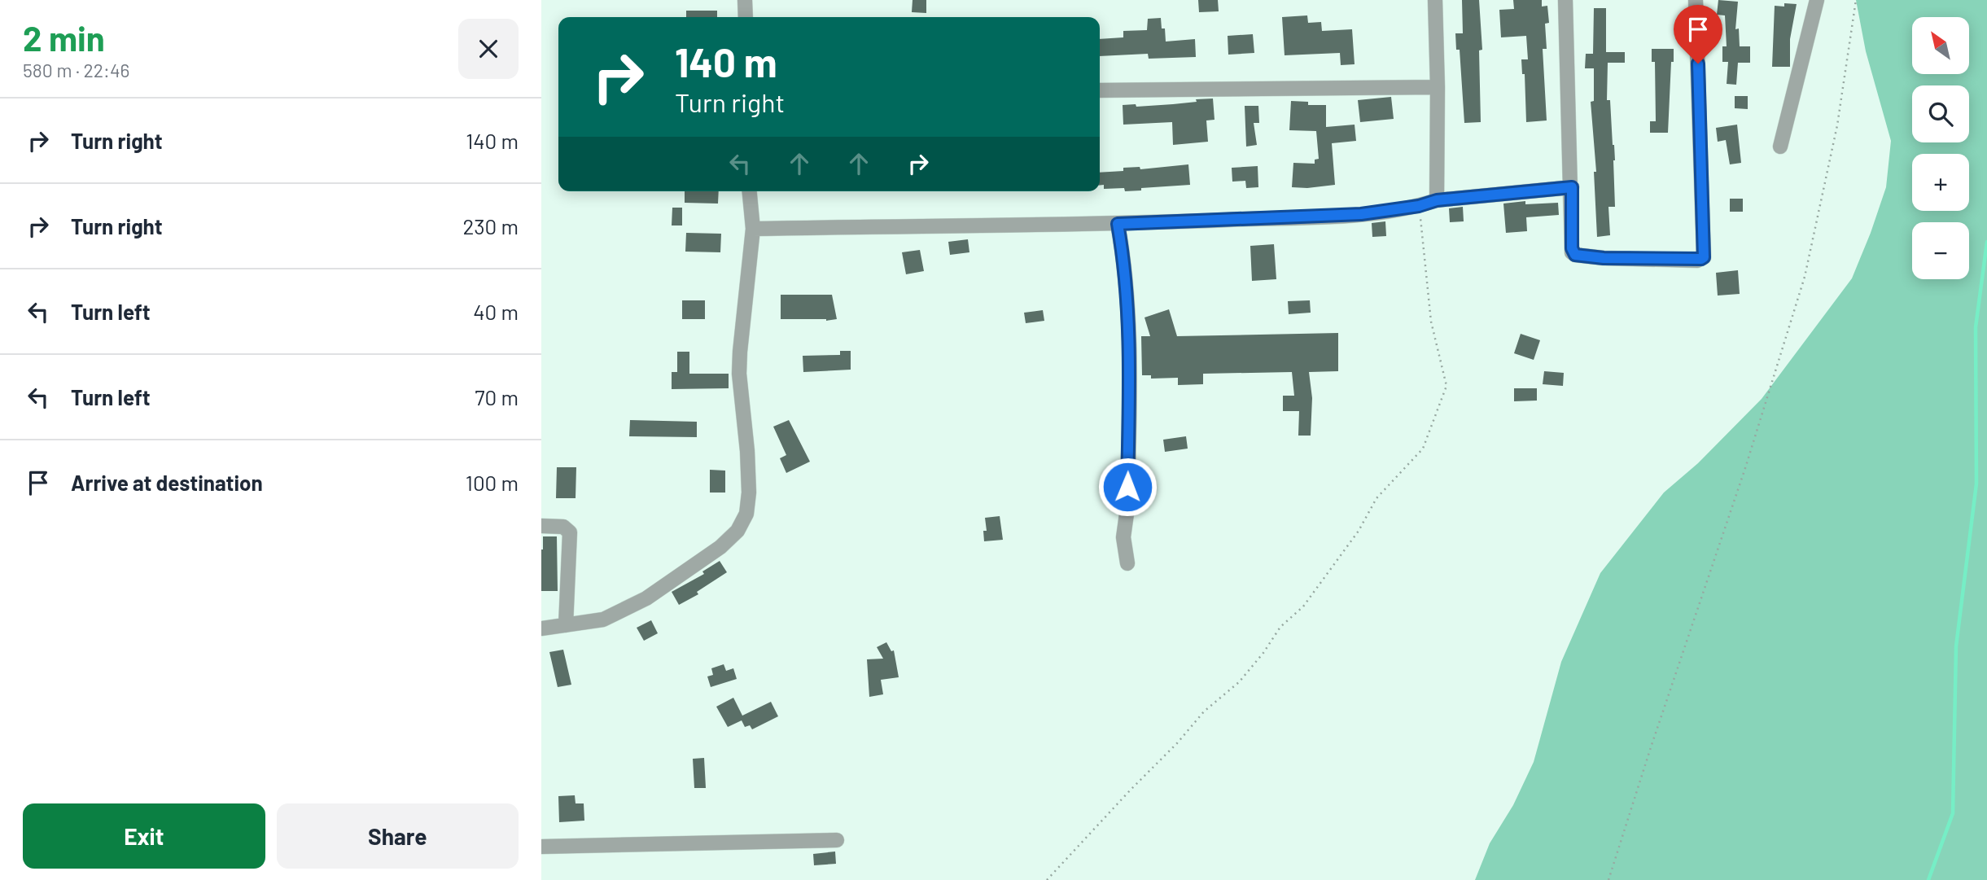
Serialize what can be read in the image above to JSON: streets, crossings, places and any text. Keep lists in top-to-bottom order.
{
  "north": "top left",
  "page": {
    "heading": ["2 min", "580 m · 22:46"],
    "map_buttons": ["+", "−"],
    "turn": ["140 m", "Turn right"],
    "list": [
      {
        "name": "Turn right",
        "value": "140 m"
      },
      {
        "name": "Turn right",
        "value": "230 m"
      },
      {
        "name": "Turn left",
        "value": "40 m"
      },
      {
        "name": "Turn left",
        "value": "70 m"
      },
      {
        "name": "Arrive at destination",
        "value": "100 m"
      }
    ],
    "buttons": ["Exit", "Share"]
  }
}
